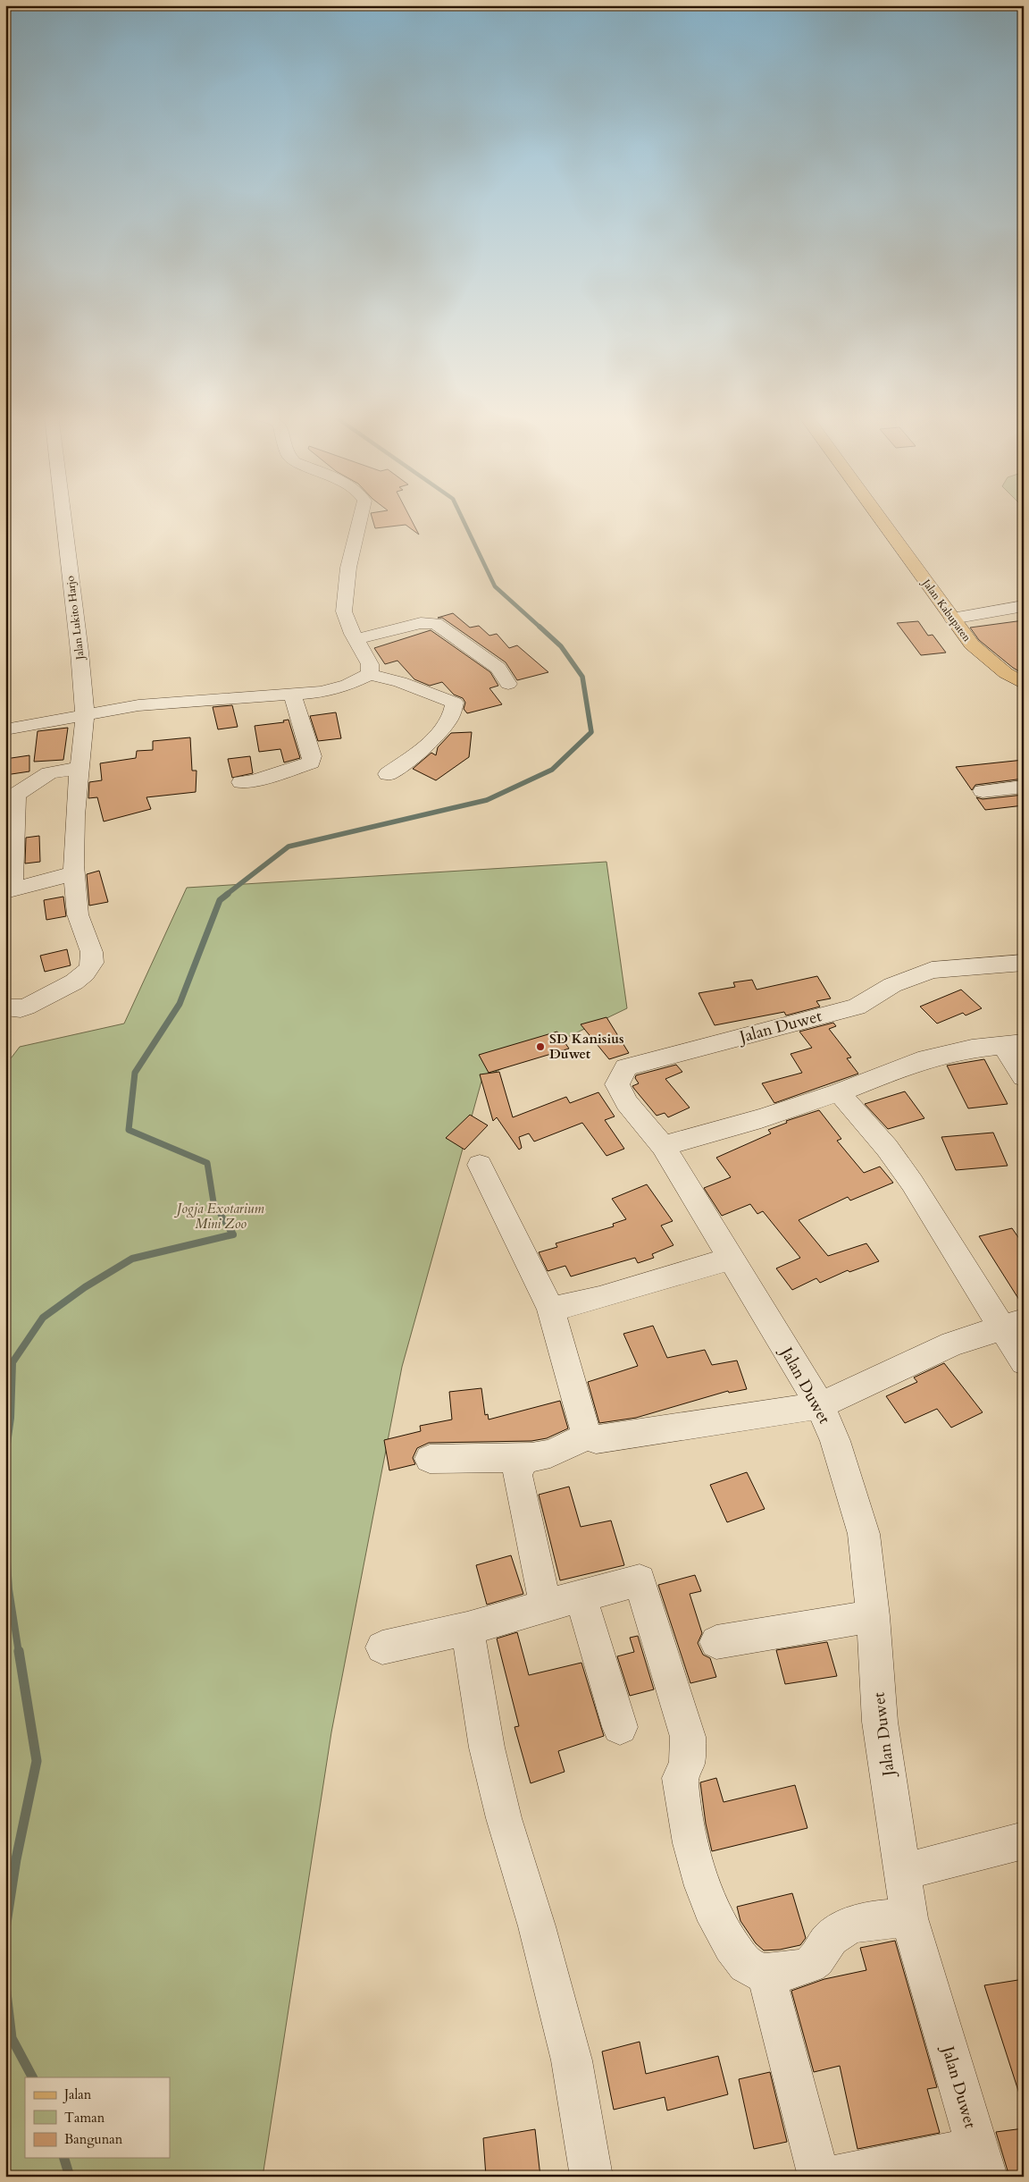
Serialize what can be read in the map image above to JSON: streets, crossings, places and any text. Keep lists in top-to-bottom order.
{
  "streets": {
    "main road": ["Jalan Kabupaten"],
    "street": ["Jalan Lukito Harjo", "Jalan Duwet"]
  },
  "parks": ["Jogja Exotarium Mini Zoo"],
  "places": ["SD Kanisius Duwet"],
  "legend": ["Jalan", "Taman", "Bangunan"]
}
